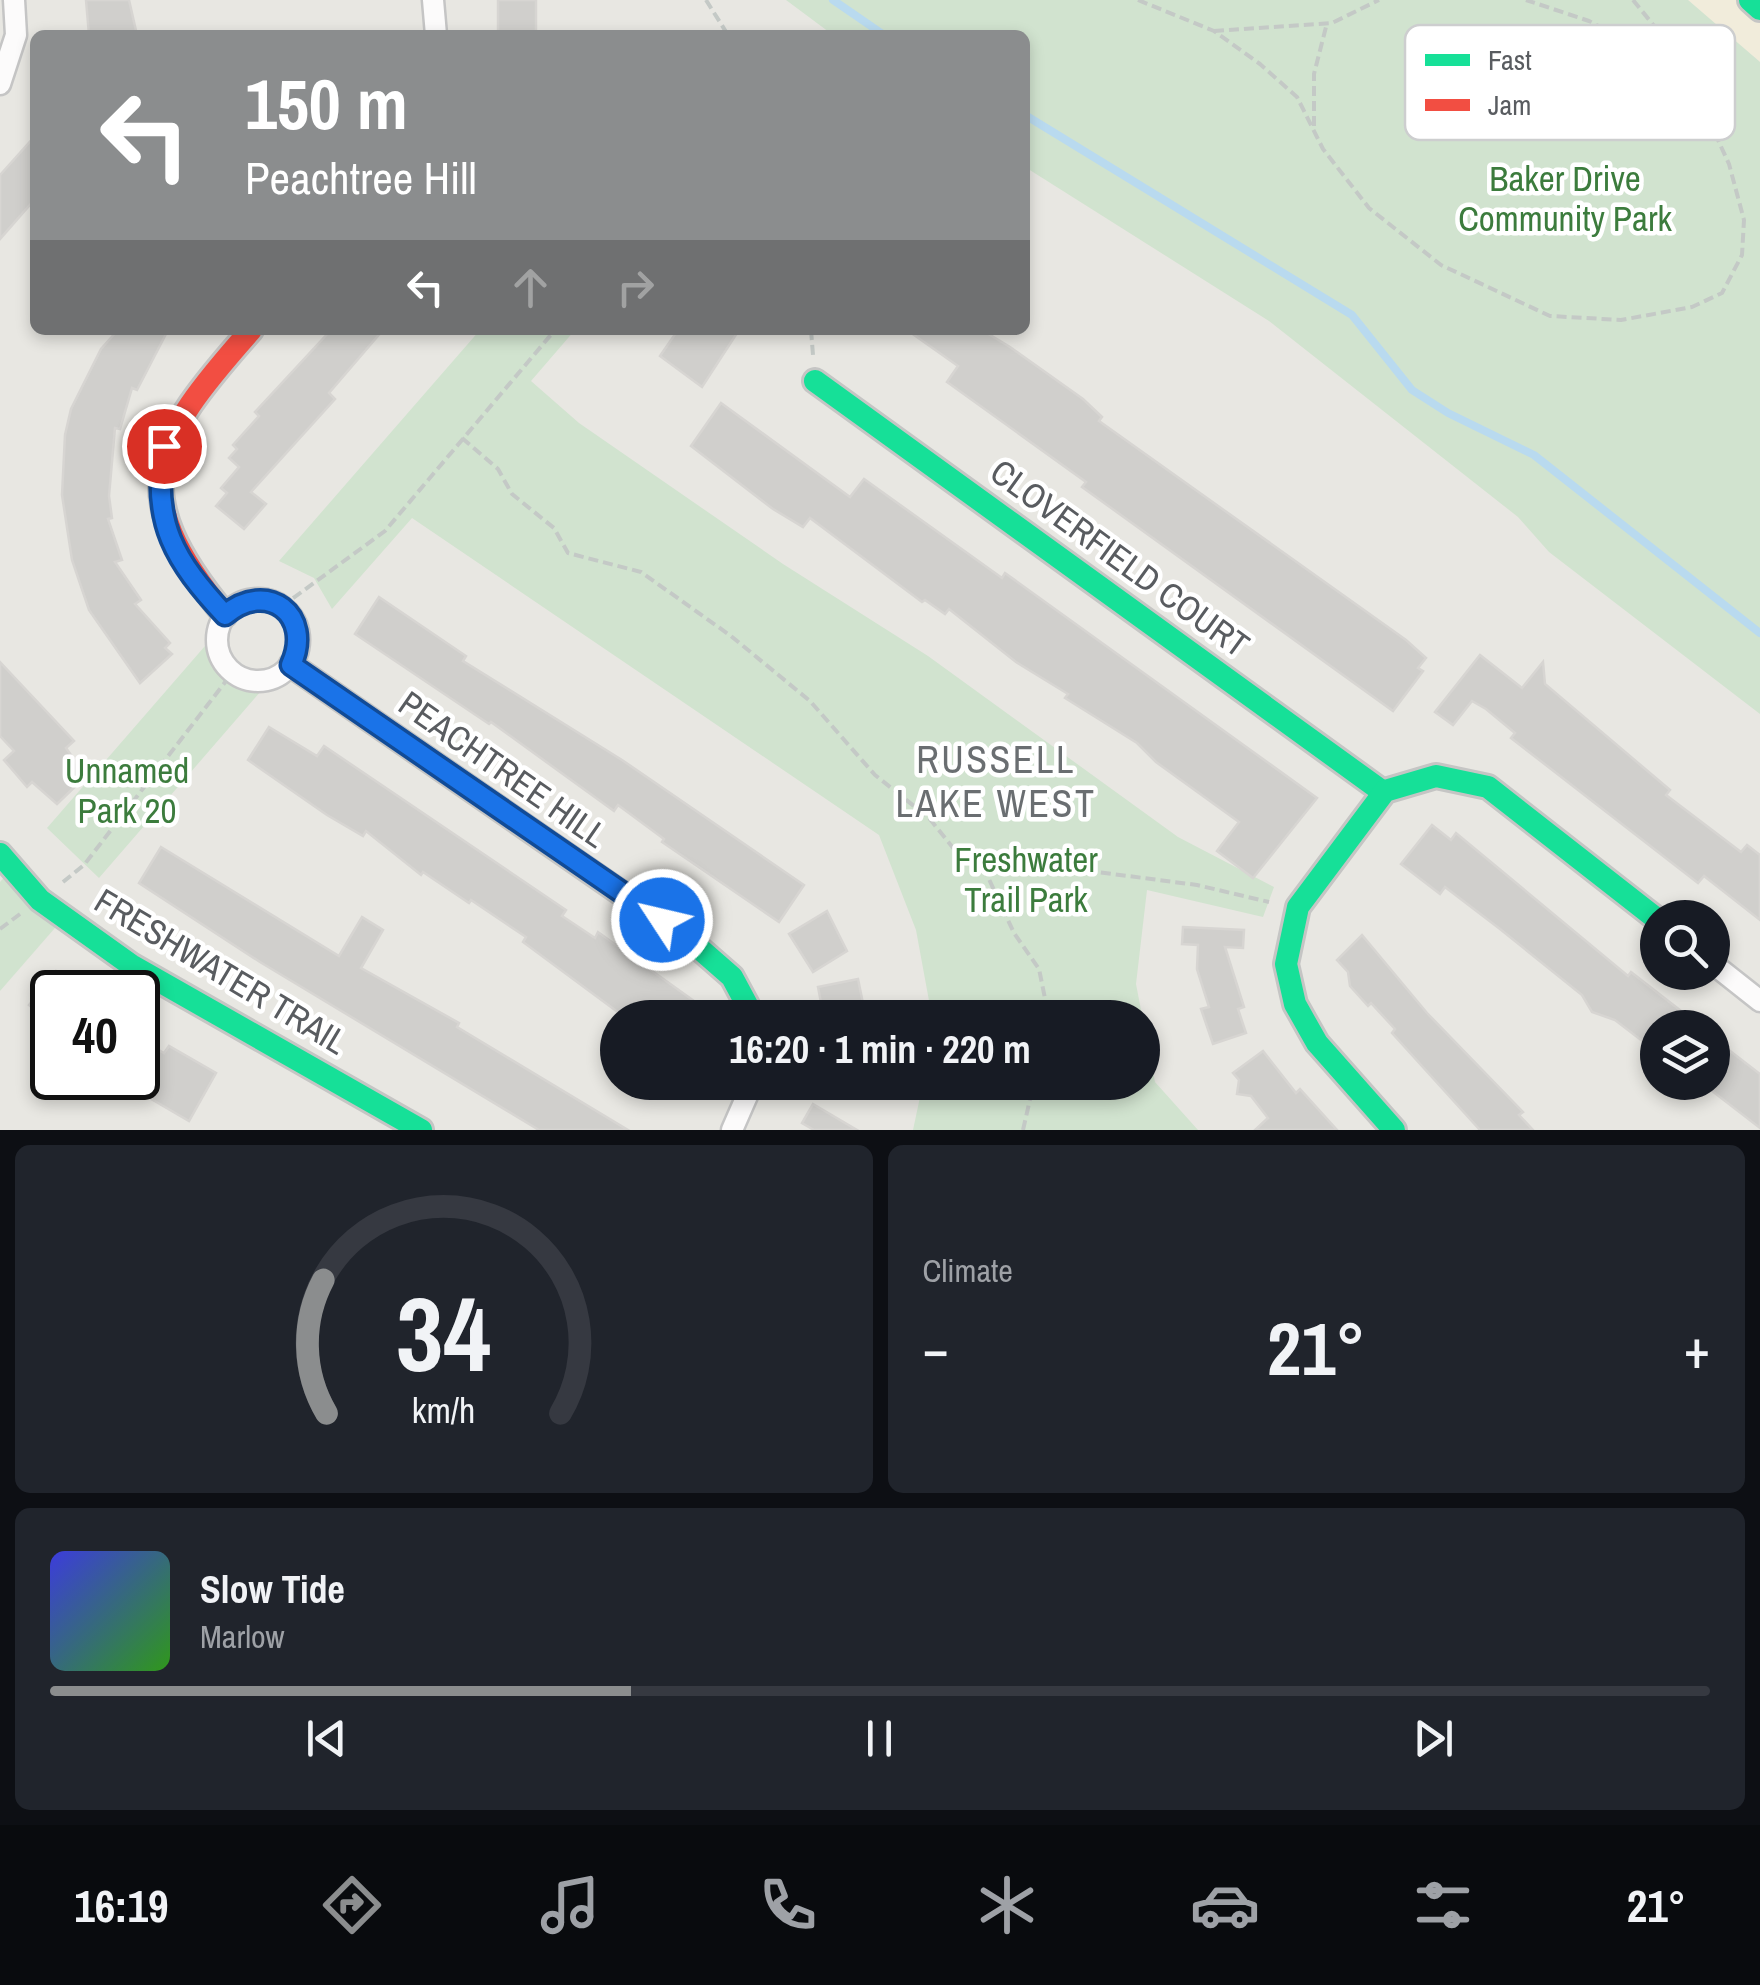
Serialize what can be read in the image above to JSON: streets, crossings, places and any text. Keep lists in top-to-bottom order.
{
  "streets": {
    "street": ["CLOVERFIELD COURT", "PEACHTREE HILL", "FRESHWATER TRAIL"]
  },
  "districts": ["RUSSELL LAKE WEST"],
  "parks": ["Baker Drive Community Park", "Unnamed Park 20", "Freshwater Trail Park"],
  "legend": ["Fast", "Jam"],
  "page": {
    "turn": ["150 m", "Peachtree Hill"],
    "limit": "40",
    "trip": "16:20 · 1 min · 220 m",
    "tile": "Climate",
    "heat": ["−", "21°", "+"],
    "song": ["Slow Tide", "Marlow"],
    "tabs": ["16:19", "21°"],
    "gauge": ["34", "km/h"]
  }
}
